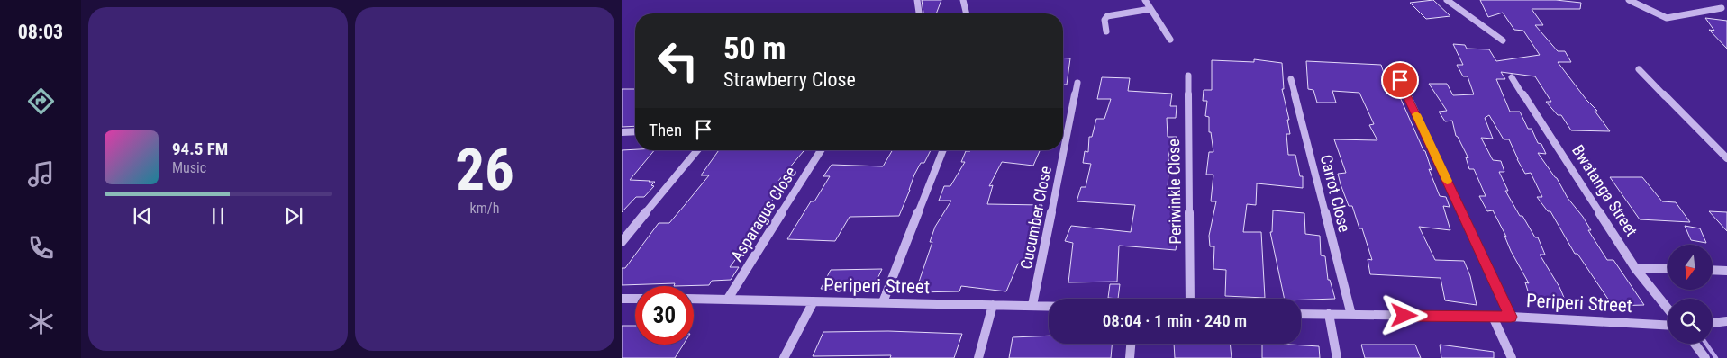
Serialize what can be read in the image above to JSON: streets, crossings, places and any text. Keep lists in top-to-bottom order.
{
  "streets": {
    "street": [
      "Bwatanga Street",
      "Periwinkle Close",
      "Carrot Close",
      "Asparagus Close",
      "Cucumber Close",
      "Periperi Street"
    ]
  },
  "crossings": [
    ["Carrot Close", "Periperi Street"],
    ["Asparagus Close", "Periperi Street"],
    ["Cucumber Close", "Periperi Street"]
  ],
  "north": "bottom",
  "page": {
    "tabs": "08:03",
    "tile": ["26", "km/h"],
    "turn": ["50 m", "Strawberry Close"],
    "then": "Then",
    "song": ["94.5 FM", "Music"],
    "limit": "30",
    "trip": "08:04 · 1 min · 240 m"
  }
}
